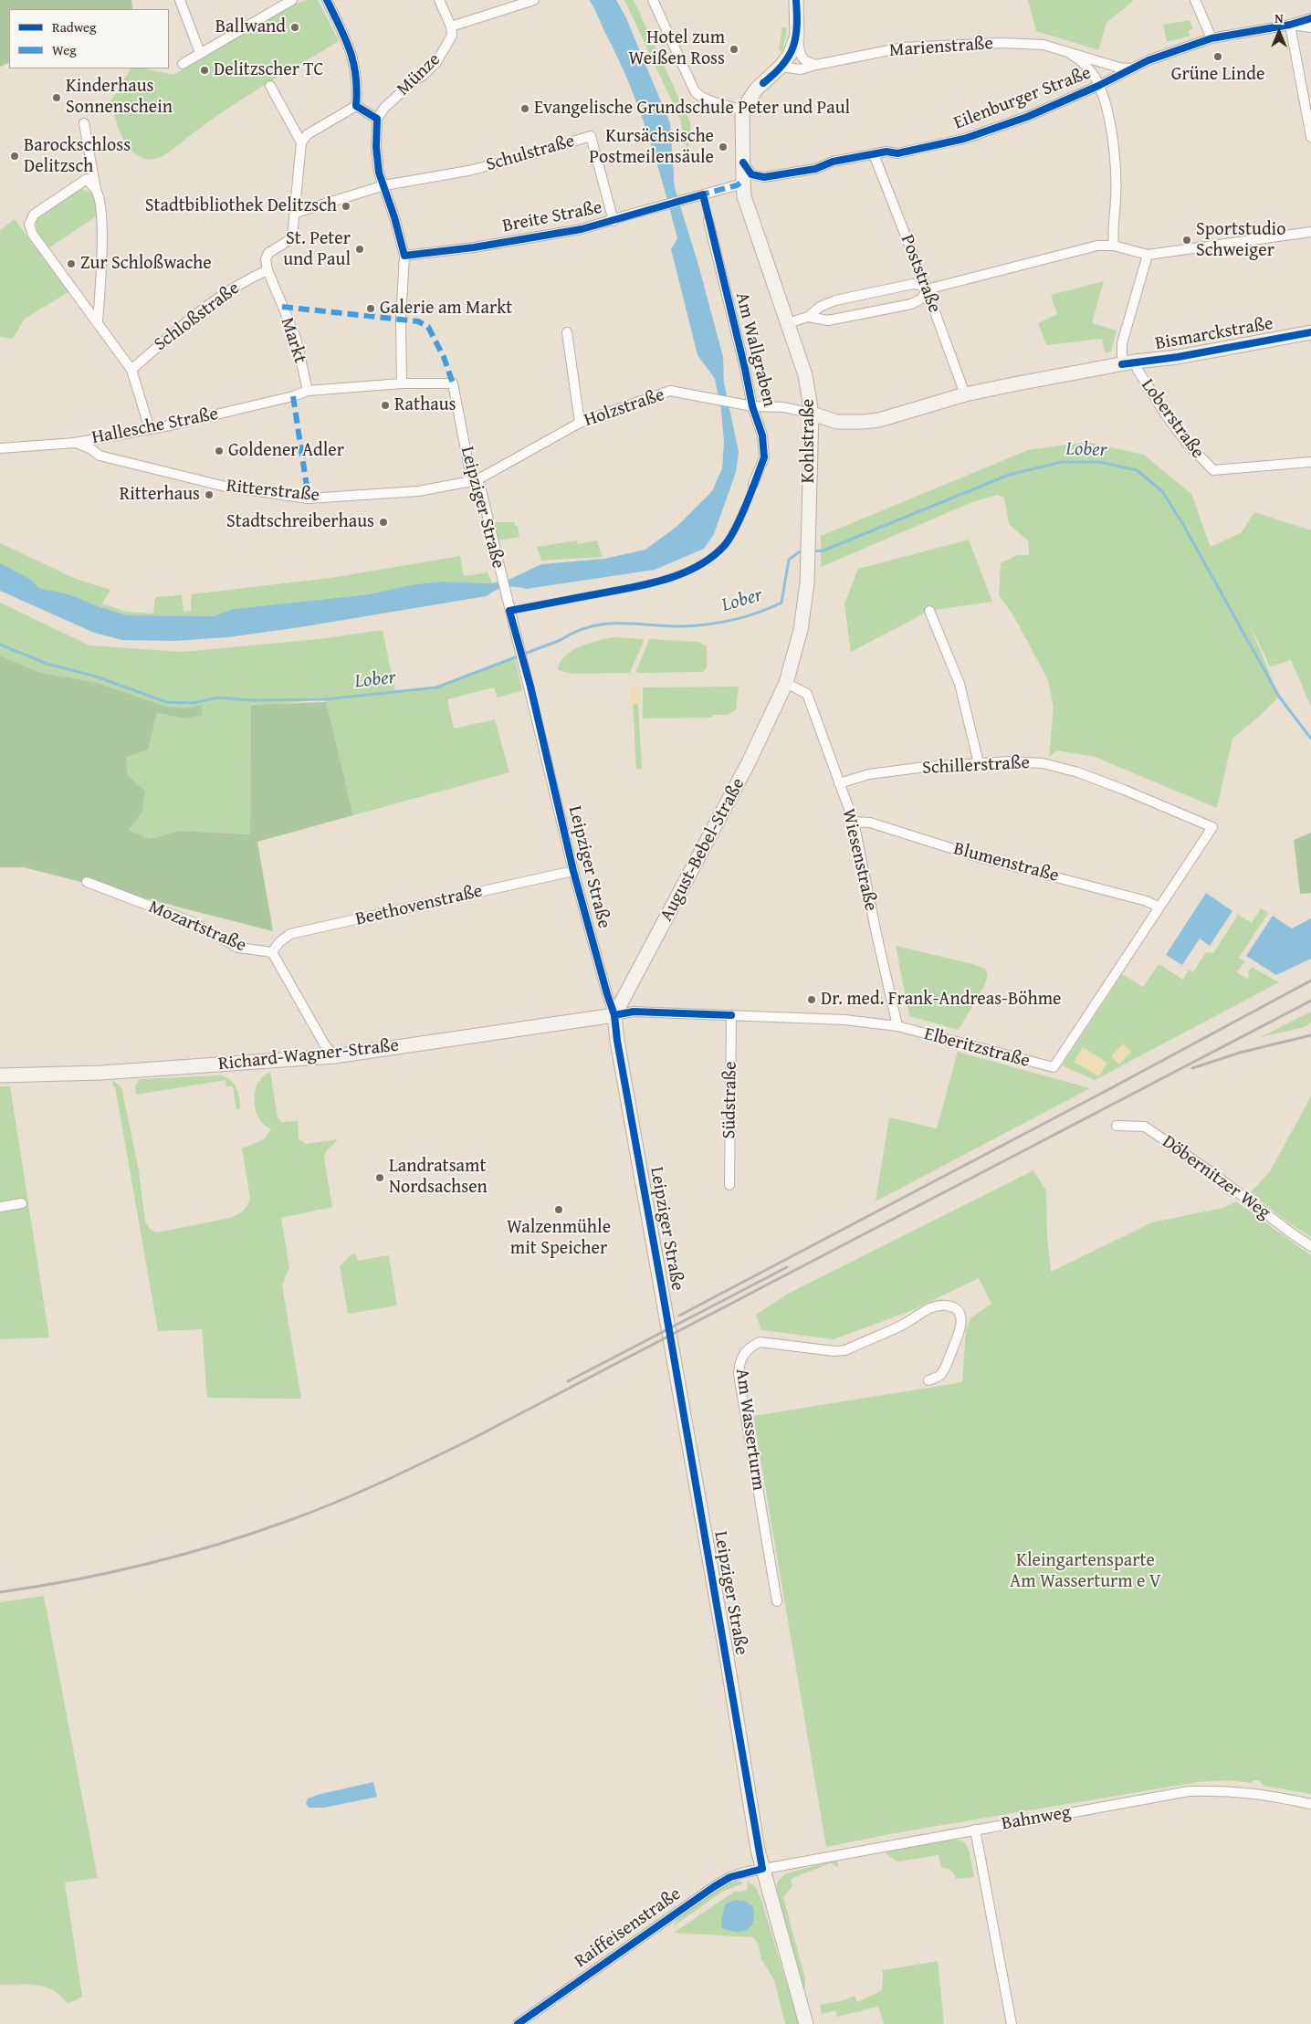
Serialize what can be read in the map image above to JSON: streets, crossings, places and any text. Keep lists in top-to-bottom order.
{
  "streets": {
    "street": [
      "Marienstraße",
      "Münze",
      "Eilenburger Straße",
      "Schulstraße",
      "Breite Straße",
      "Poststraße",
      "Schloßstraße",
      "Bismarckstraße",
      "Markt",
      "Am Wallgraben",
      "Holzstraße",
      "Loberstraße",
      "Hallesche Straße",
      "Kohlstraße",
      "Ritterstraße",
      "Leipziger Straße",
      "Schillerstraße",
      "August-Bebel-Straße",
      "Wiesenstraße",
      "Blumenstraße",
      "Beethovenstraße",
      "Mozartstraße",
      "Elberitzstraße",
      "Richard-Wagner-Straße",
      "Südstraße",
      "Döbernitzer Weg",
      "Am Wasserturm",
      "Bahnweg",
      "Raiffeisenstraße"
    ]
  },
  "crossings": [
    ["Marienstraße", "Eilenburger Straße"],
    ["Eilenburger Straße", "Poststraße"],
    ["Eilenburger Straße", "Kohlstraße"],
    ["Schulstraße", "Breite Straße"],
    ["Breite Straße", "Kohlstraße"],
    ["Poststraße", "Bismarckstraße"],
    ["Schloßstraße", "Markt"],
    ["Bismarckstraße", "Holzstraße"],
    ["Bismarckstraße", "Loberstraße"],
    ["Bismarckstraße", "Kohlstraße"],
    ["Markt", "Hallesche Straße"],
    ["Am Wallgraben", "Holzstraße"],
    ["Holzstraße", "Kohlstraße"],
    ["Holzstraße", "Ritterstraße"],
    ["Holzstraße", "Leipziger Straße"],
    ["Hallesche Straße", "Ritterstraße"],
    ["Kohlstraße", "August-Bebel-Straße"],
    ["Kohlstraße", "Wiesenstraße"],
    ["Ritterstraße", "Leipziger Straße"],
    ["Leipziger Straße", "August-Bebel-Straße"],
    ["Leipziger Straße", "Beethovenstraße"],
    ["Leipziger Straße", "Elberitzstraße"],
    ["Leipziger Straße", "Richard-Wagner-Straße"],
    ["Leipziger Straße", "Bahnweg"],
    ["Leipziger Straße", "Raiffeisenstraße"],
    ["Schillerstraße", "Wiesenstraße"],
    ["Schillerstraße", "Elberitzstraße"],
    ["August-Bebel-Straße", "Wiesenstraße"],
    ["August-Bebel-Straße", "Elberitzstraße"],
    ["August-Bebel-Straße", "Richard-Wagner-Straße"],
    ["Wiesenstraße", "Blumenstraße"],
    ["Wiesenstraße", "Elberitzstraße"],
    ["Blumenstraße", "Elberitzstraße"],
    ["Beethovenstraße", "Mozartstraße"],
    ["Mozartstraße", "Richard-Wagner-Straße"],
    ["Elberitzstraße", "Richard-Wagner-Straße"],
    ["Elberitzstraße", "Südstraße"],
    ["Bahnweg", "Raiffeisenstraße"]
  ],
  "water": ["Lober"],
  "parks": ["Kleingartensparte Am Wasserturm e V"],
  "places": [
    "Ballwand",
    "Hotel zum Weißen Ross",
    "Grüne Linde",
    "Delitzscher TC",
    "Kinderhaus Sonnenschein",
    "Evangelische Grundschule Peter und Paul",
    "Kursächsische Postmeilensäule",
    "Barockschloss Delitzsch",
    "Stadtbibliothek Delitzsch",
    "Sportstudio Schweiger",
    "St. Peter und Paul",
    "Zur Schloßwache",
    "Galerie am Markt",
    "Rathaus",
    "Goldener Adler",
    "Ritterhaus",
    "Stadtschreiberhaus",
    "Dr. med. Frank-Andreas-Böhme",
    "Landratsamt Nordsachsen",
    "Walzenmühle mit Speicher"
  ],
  "legend": ["Radweg", "Weg"],
  "north": "top"
}
